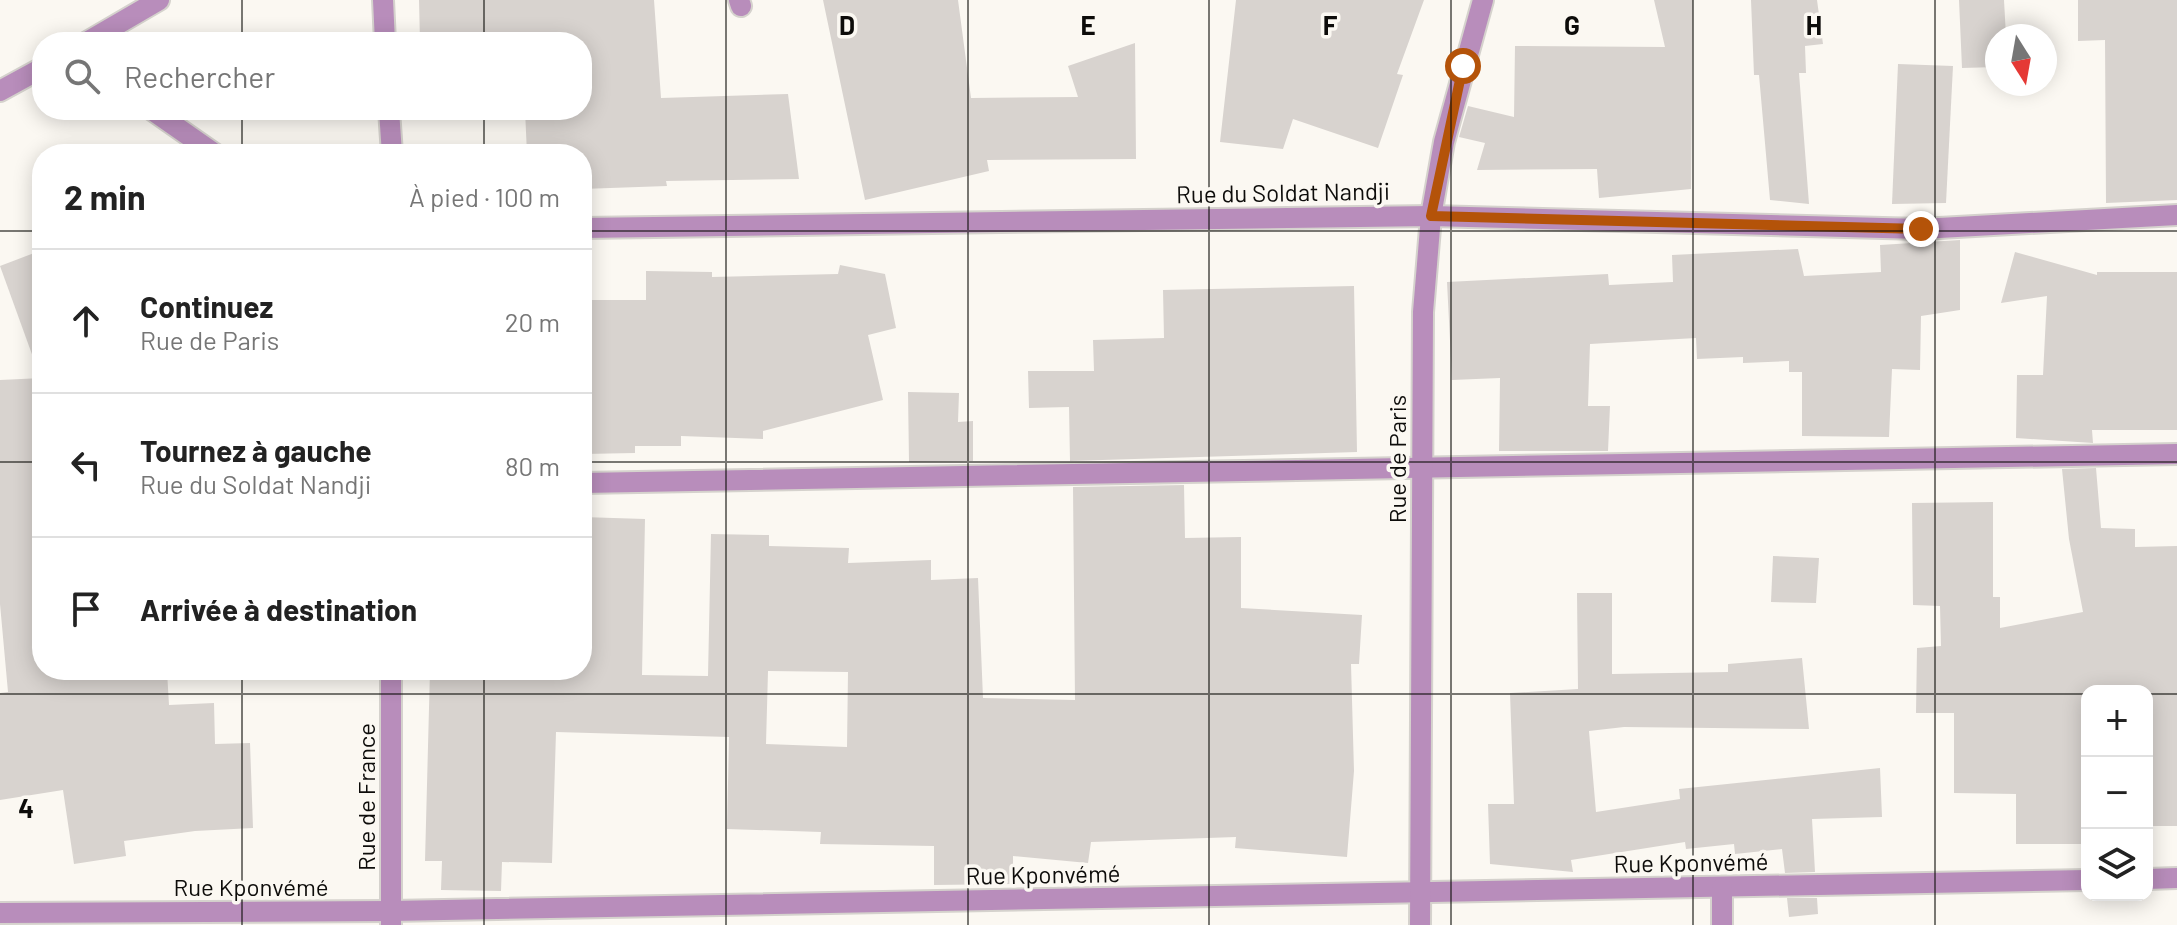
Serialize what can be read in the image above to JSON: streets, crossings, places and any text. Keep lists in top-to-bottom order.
{
  "streets": {
    "street": [
      "Rue du Soldat Nandji",
      "Rue de Paris",
      "Rue de France",
      "Rue Kponvémé"
    ]
  },
  "crossings": [
    ["Rue du Soldat Nandji", "Rue de Paris"],
    ["Rue de Paris", "Rue Kponvémé"],
    ["Rue de France", "Rue Kponvémé"]
  ],
  "north": "bottom",
  "page": {
    "search": "Rechercher",
    "heading": ["2 min", "À pied · 100 m"],
    "list": [
      ["Continuez", "Rue de Paris", "20 m"],
      ["Tournez à gauche", "Rue du Soldat Nandji", "80 m"],
      "Arrivée à destination"
    ],
    "map_buttons": ["+", "−"]
  },
  "grid": {
    "columns": [
      "D",
      "E",
      "F",
      "G",
      "H"
    ],
    "rows": ["4"]
  }
}
